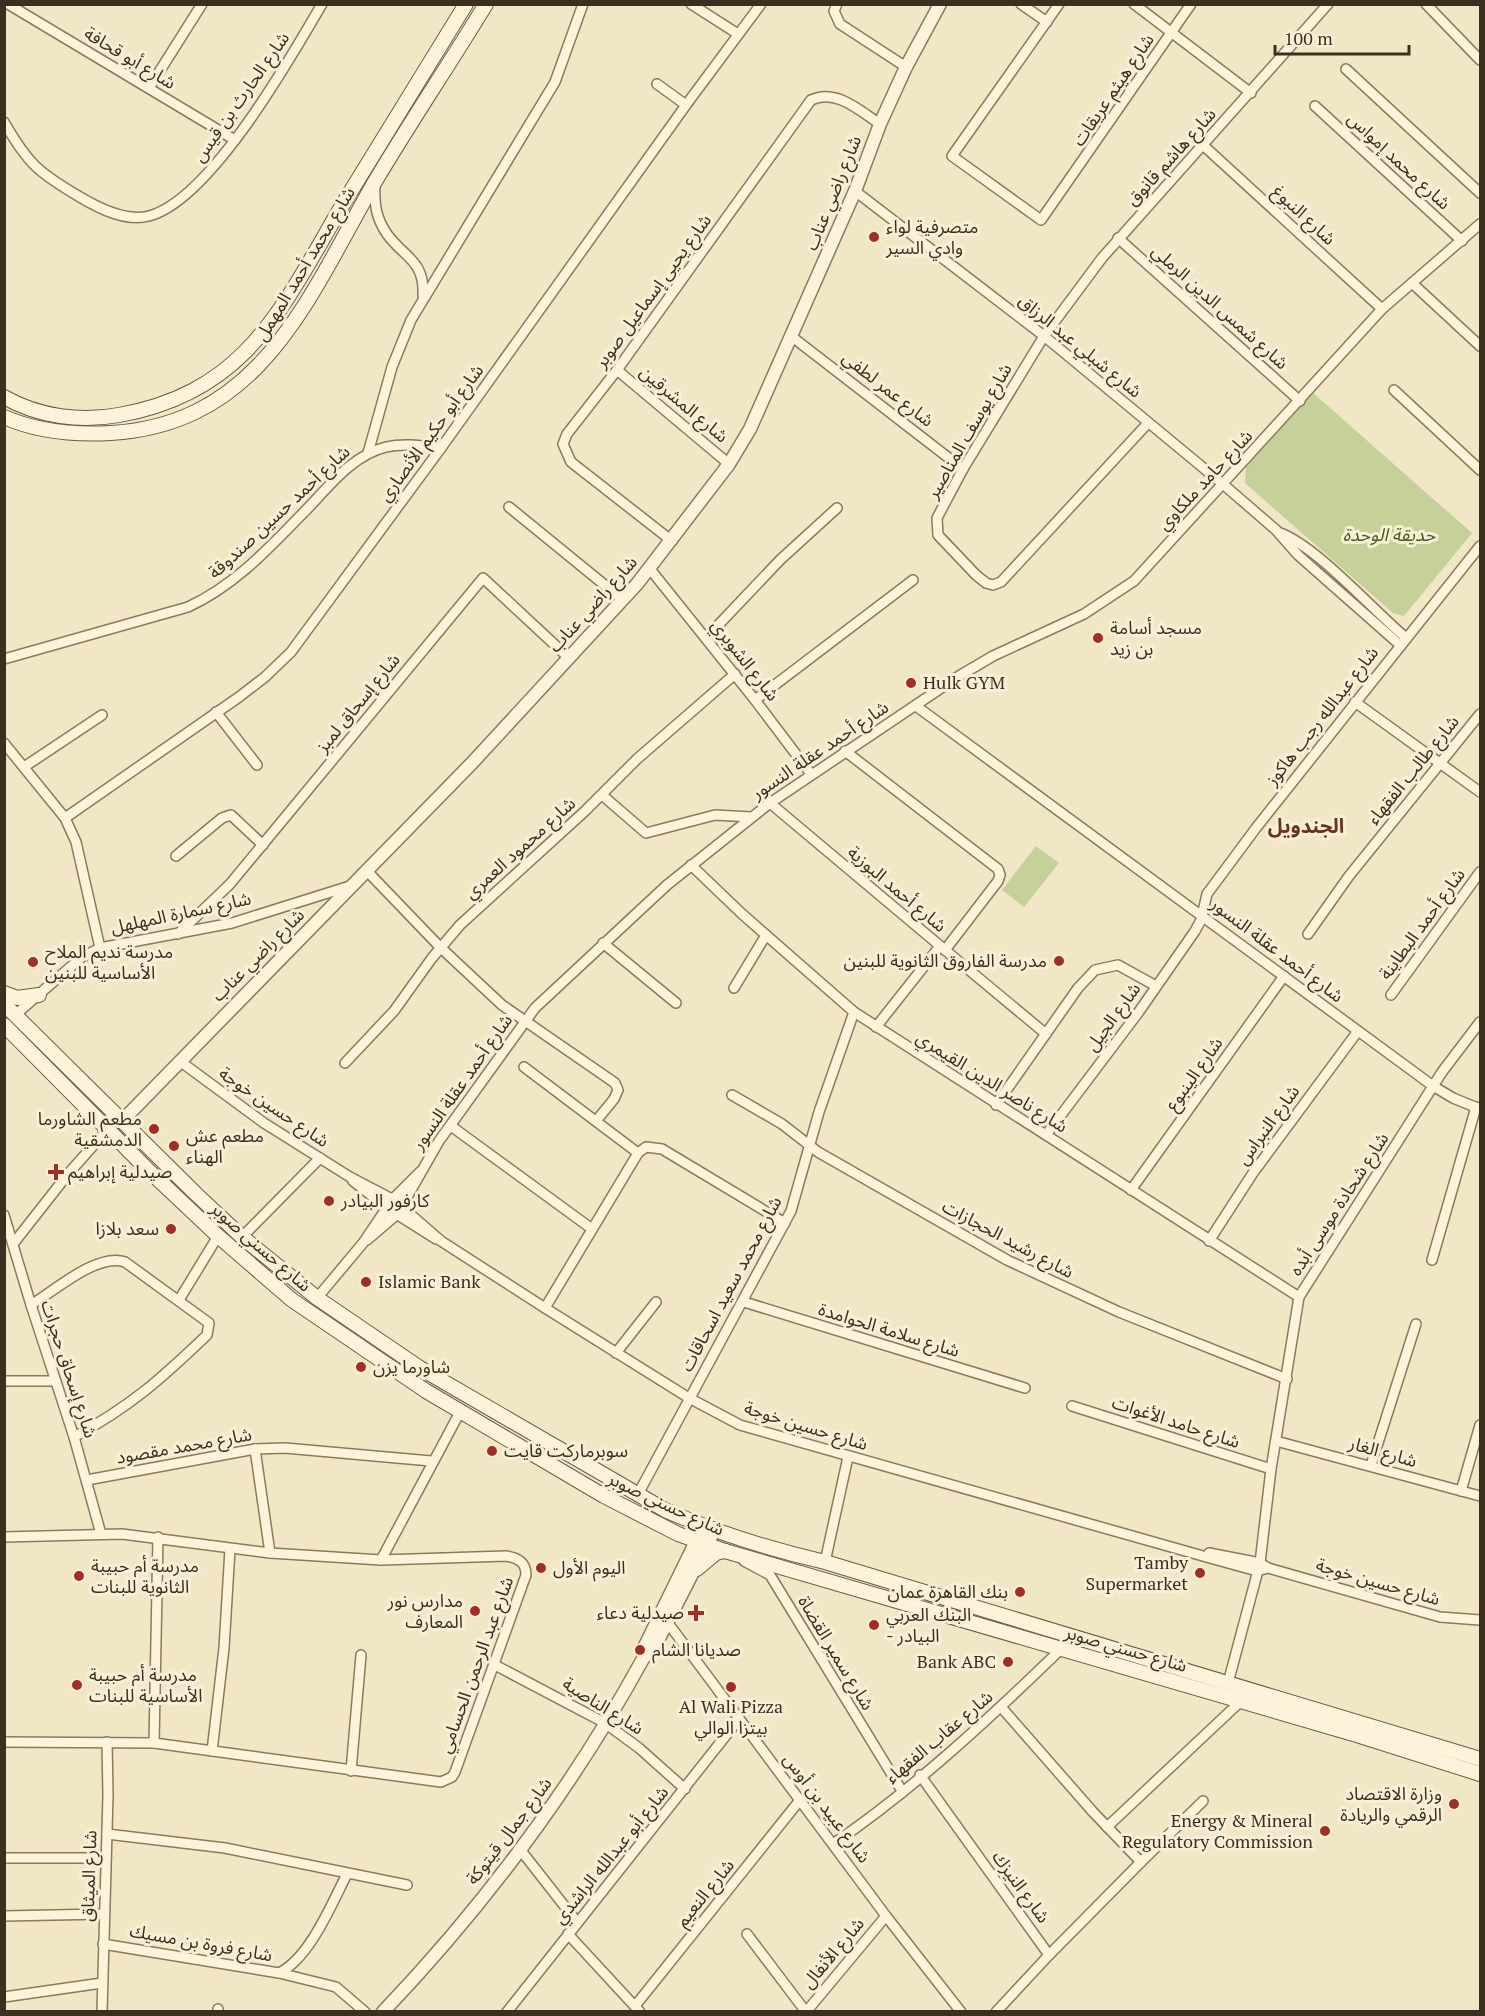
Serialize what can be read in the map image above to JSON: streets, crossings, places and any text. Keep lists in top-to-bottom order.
{
  "streets": {
    "main road": ["شارع محمد أحمد المهمل", "شارع حسني صوبر"],
    "street": [
      "شارع أبو قحافة",
      "شارع هيثم عريقات",
      "شارع الحارث بن قيس",
      "شارع هاشم قانوق",
      "شارع محمد إمواس",
      "شارع راضي عناب",
      "شارع النبوغ",
      "شارع يحيى إسماعيل صوبر",
      "شارع شمس الدين الرملي",
      "شارع شبلي عبد الرزاق",
      "شارع عمر لطفي",
      "شارع المشرقين",
      "شارع يوسف المناصير",
      "شارع أبو حكيم الأنصاري",
      "شارع حامد ملكاوي",
      "شارع أحمد حسين صندوقة",
      "شارع الشوبري",
      "شارع إسحاق لمبز",
      "شارع عبدالله رجب هاكوز",
      "شارع أحمد عقلة النسور",
      "شارع طالب الفقهاء",
      "شارع محمود العمري",
      "شارع أحمد البوزية",
      "شارع سمارة المهلهل",
      "شارع أحمد البطاينة",
      "شارع الجيل",
      "شارع الينبوع",
      "شارع ناصر الدين القيمري",
      "شارع حسين خوجة",
      "شارع النبراس",
      "شارع شحادة موسى أبده",
      "شارع رشيد الحجازات",
      "شارع محمد سعيد اسحاقات",
      "شارع سلامة الحوامدة",
      "شارع إسحاق حجرات",
      "شارع حامد الأغوات",
      "شارع محمد مقصود",
      "شارع الغار",
      "شارع سمير القضاة",
      "شارع عبد الرحمن الحسامي",
      "شارع الناصية",
      "شارع عقاب الفقهاء",
      "شارع عبيد بن أوس",
      "شارع جمال قيتوكة",
      "شارع أبو عبدالله الراشدي",
      "شارع الميثاق",
      "شارع النيزك",
      "شارع النعيم",
      "شارع فروة بن مسيك",
      "شارع الأنفال"
    ]
  },
  "crossings": [
    ["شارع أبو قحافة", "شارع الحارث بن قيس"],
    ["شارع هاشم قانوق", "شارع النبوغ"],
    ["شارع هاشم قانوق", "شارع شمس الدين الرملي"],
    ["شارع هاشم قانوق", "شارع شبلي عبد الرزاق"],
    ["شارع هاشم قانوق", "شارع يوسف المناصير"],
    ["شارع محمد إمواس", "شارع حامد ملكاوي"],
    ["شارع راضي عناب", "شارع يحيى إسماعيل صوبر"],
    ["شارع راضي عناب", "شارع شبلي عبد الرزاق"],
    ["شارع راضي عناب", "شارع عمر لطفي"],
    ["شارع راضي عناب", "شارع المشرقين"],
    ["شارع راضي عناب", "شارع الشوبري"],
    ["شارع راضي عناب", "شارع إسحاق لمبز"],
    ["شارع راضي عناب", "شارع سمارة المهلهل"],
    ["شارع راضي عناب", "شارع حسين خوجة"],
    ["شارع راضي عناب", "شارع حسني صوبر"],
    ["شارع النبوغ", "شارع حامد ملكاوي"],
    ["شارع يحيى إسماعيل صوبر", "شارع المشرقين"],
    ["شارع شمس الدين الرملي", "شارع حامد ملكاوي"],
    ["شارع شبلي عبد الرزاق", "شارع يوسف المناصير"],
    ["شارع شبلي عبد الرزاق", "شارع حامد ملكاوي"],
    ["شارع شبلي عبد الرزاق", "شارع عبدالله رجب هاكوز"],
    ["شارع عمر لطفي", "شارع يوسف المناصير"],
    ["شارع أبو حكيم الأنصاري", "شارع أحمد حسين صندوقة"],
    ["شارع حامد ملكاوي", "شارع أحمد عقلة النسور"],
    ["شارع الشوبري", "شارع أحمد عقلة النسور"],
    ["شارع الشوبري", "شارع محمود العمري"],
    ["شارع إسحاق لمبز", "شارع سمارة المهلهل"],
    ["شارع عبدالله رجب هاكوز", "شارع أحمد عقلة النسور"],
    ["شارع عبدالله رجب هاكوز", "شارع الجيل"],
    ["شارع أحمد عقلة النسور", "شارع أحمد البوزية"],
    ["شارع أحمد عقلة النسور", "شارع الجيل"],
    ["شارع أحمد عقلة النسور", "شارع الينبوع"],
    ["شارع أحمد عقلة النسور", "شارع ناصر الدين القيمري"],
    ["شارع أحمد عقلة النسور", "شارع حسين خوجة"],
    ["شارع أحمد عقلة النسور", "شارع النبراس"],
    ["شارع أحمد عقلة النسور", "شارع شحادة موسى أبده"],
    ["شارع أحمد عقلة النسور", "شارع حسني صوبر"],
    ["شارع سمارة المهلهل", "شارع حسني صوبر"],
    ["شارع الجيل", "شارع ناصر الدين القيمري"],
    ["شارع الينبوع", "شارع ناصر الدين القيمري"],
    ["شارع ناصر الدين القيمري", "شارع النبراس"],
    ["شارع ناصر الدين القيمري", "شارع شحادة موسى أبده"],
    ["شارع ناصر الدين القيمري", "شارع محمد سعيد اسحاقات"],
    ["شارع حسين خوجة", "شارع شحادة موسى أبده"],
    ["شارع حسين خوجة", "شارع محمد سعيد اسحاقات"],
    ["شارع شحادة موسى أبده", "شارع رشيد الحجازات"],
    ["شارع شحادة موسى أبده", "شارع حسني صوبر"],
    ["شارع شحادة موسى أبده", "شارع حامد الأغوات"],
    ["شارع شحادة موسى أبده", "شارع الغار"],
    ["شارع رشيد الحجازات", "شارع محمد سعيد اسحاقات"],
    ["شارع حسني صوبر", "شارع محمد سعيد اسحاقات"],
    ["شارع حسني صوبر", "شارع سمير القضاة"],
    ["شارع حسني صوبر", "شارع عقاب الفقهاء"],
    ["شارع حسني صوبر", "شارع جمال قيتوكة"],
    ["شارع محمد سعيد اسحاقات", "شارع سلامة الحوامدة"],
    ["شارع إسحاق حجرات", "شارع محمد مقصود"],
    ["شارع إسحاق حجرات", "شارع عبد الرحمن الحسامي"],
    ["شارع سمير القضاة", "شارع عقاب الفقهاء"],
    ["شارع عبد الرحمن الحسامي", "شارع الناصية"],
    ["شارع عبد الرحمن الحسامي", "شارع الميثاق"],
    ["شارع الناصية", "شارع جمال قيتوكة"],
    ["شارع الناصية", "شارع أبو عبدالله الراشدي"],
    ["شارع عقاب الفقهاء", "شارع عبيد بن أوس"],
    ["شارع عقاب الفقهاء", "شارع النيزك"],
    ["شارع عبيد بن أوس", "شارع جمال قيتوكة"],
    ["شارع عبيد بن أوس", "شارع أبو عبدالله الراشدي"],
    ["شارع عبيد بن أوس", "شارع النعيم"],
    ["شارع عبيد بن أوس", "شارع الأنفال"],
    ["شارع أبو عبدالله الراشدي", "شارع النعيم"],
    ["شارع الميثاق", "شارع فروة بن مسيك"]
  ],
  "districts": ["الجندويل"],
  "parks": ["حديقة الوحدة"],
  "places": {
    "other": [
      "متصرفية لواء وادي السير",
      "مسجد أسامة بن زيد",
      "Hulk GYM",
      "مدرسة الفاروق الثانوية للبنين",
      "مدرسة نديم الملاح الأساسية للبنين",
      "مطعم الشاورما الدمشقية",
      "مطعم عش الهناء",
      "كارفور البيادر",
      "سعد بلازا",
      "Islamic Bank",
      "شاورما يزن",
      "سوبرماركت قايت",
      "اليوم الأول",
      "Tamby Supermarket",
      "مدرسة أم حبيبة الثانوية للبنات",
      "بنك القاهرة عمان",
      "مدارس نور المعارف",
      "البنك العربي - البيادر",
      "صديانا الشام",
      "Bank ABC",
      "مدرسة أم حبيبة الأساسية للبنات",
      "Al Wali Pizza بيتزا الوالي",
      "وزارة الاقتصاد الرقمي والريادة",
      "Energy & Mineral Regulatory Commission"
    ],
    "health": ["صيدلية إبراهيم", "صيدلية دعاء"]
  },
  "scale_bar": "100 m"
}
